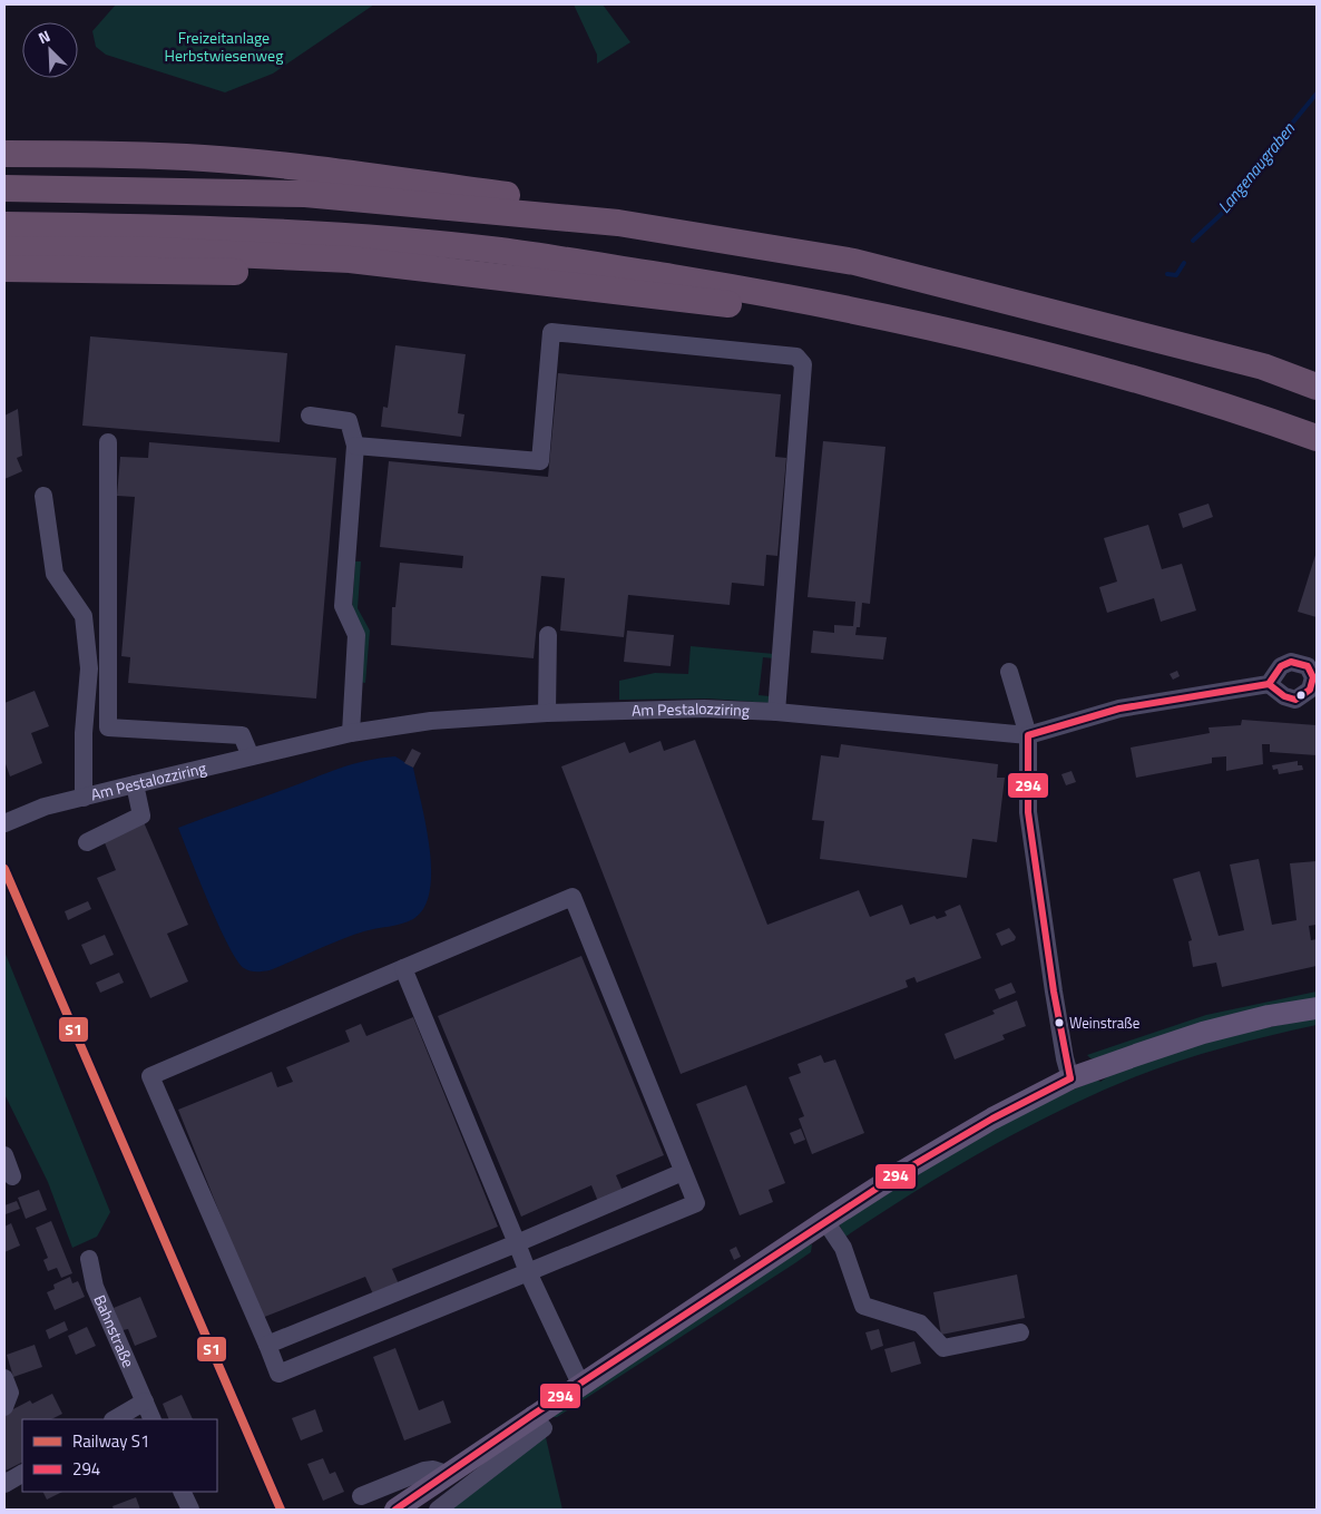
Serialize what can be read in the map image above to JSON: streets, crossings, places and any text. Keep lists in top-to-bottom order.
{
  "streets": {
    "street": ["Am Pestalozziring", "Bahnstraße"]
  },
  "water": ["Langenaugraben"],
  "parks": ["Freizeitanlage Herbstwiesenweg"],
  "places": ["Weinstraße"],
  "lines": ["transit line 294", "rail line S1"],
  "legend": ["Railway S1", "294"],
  "north": "top left"
}
